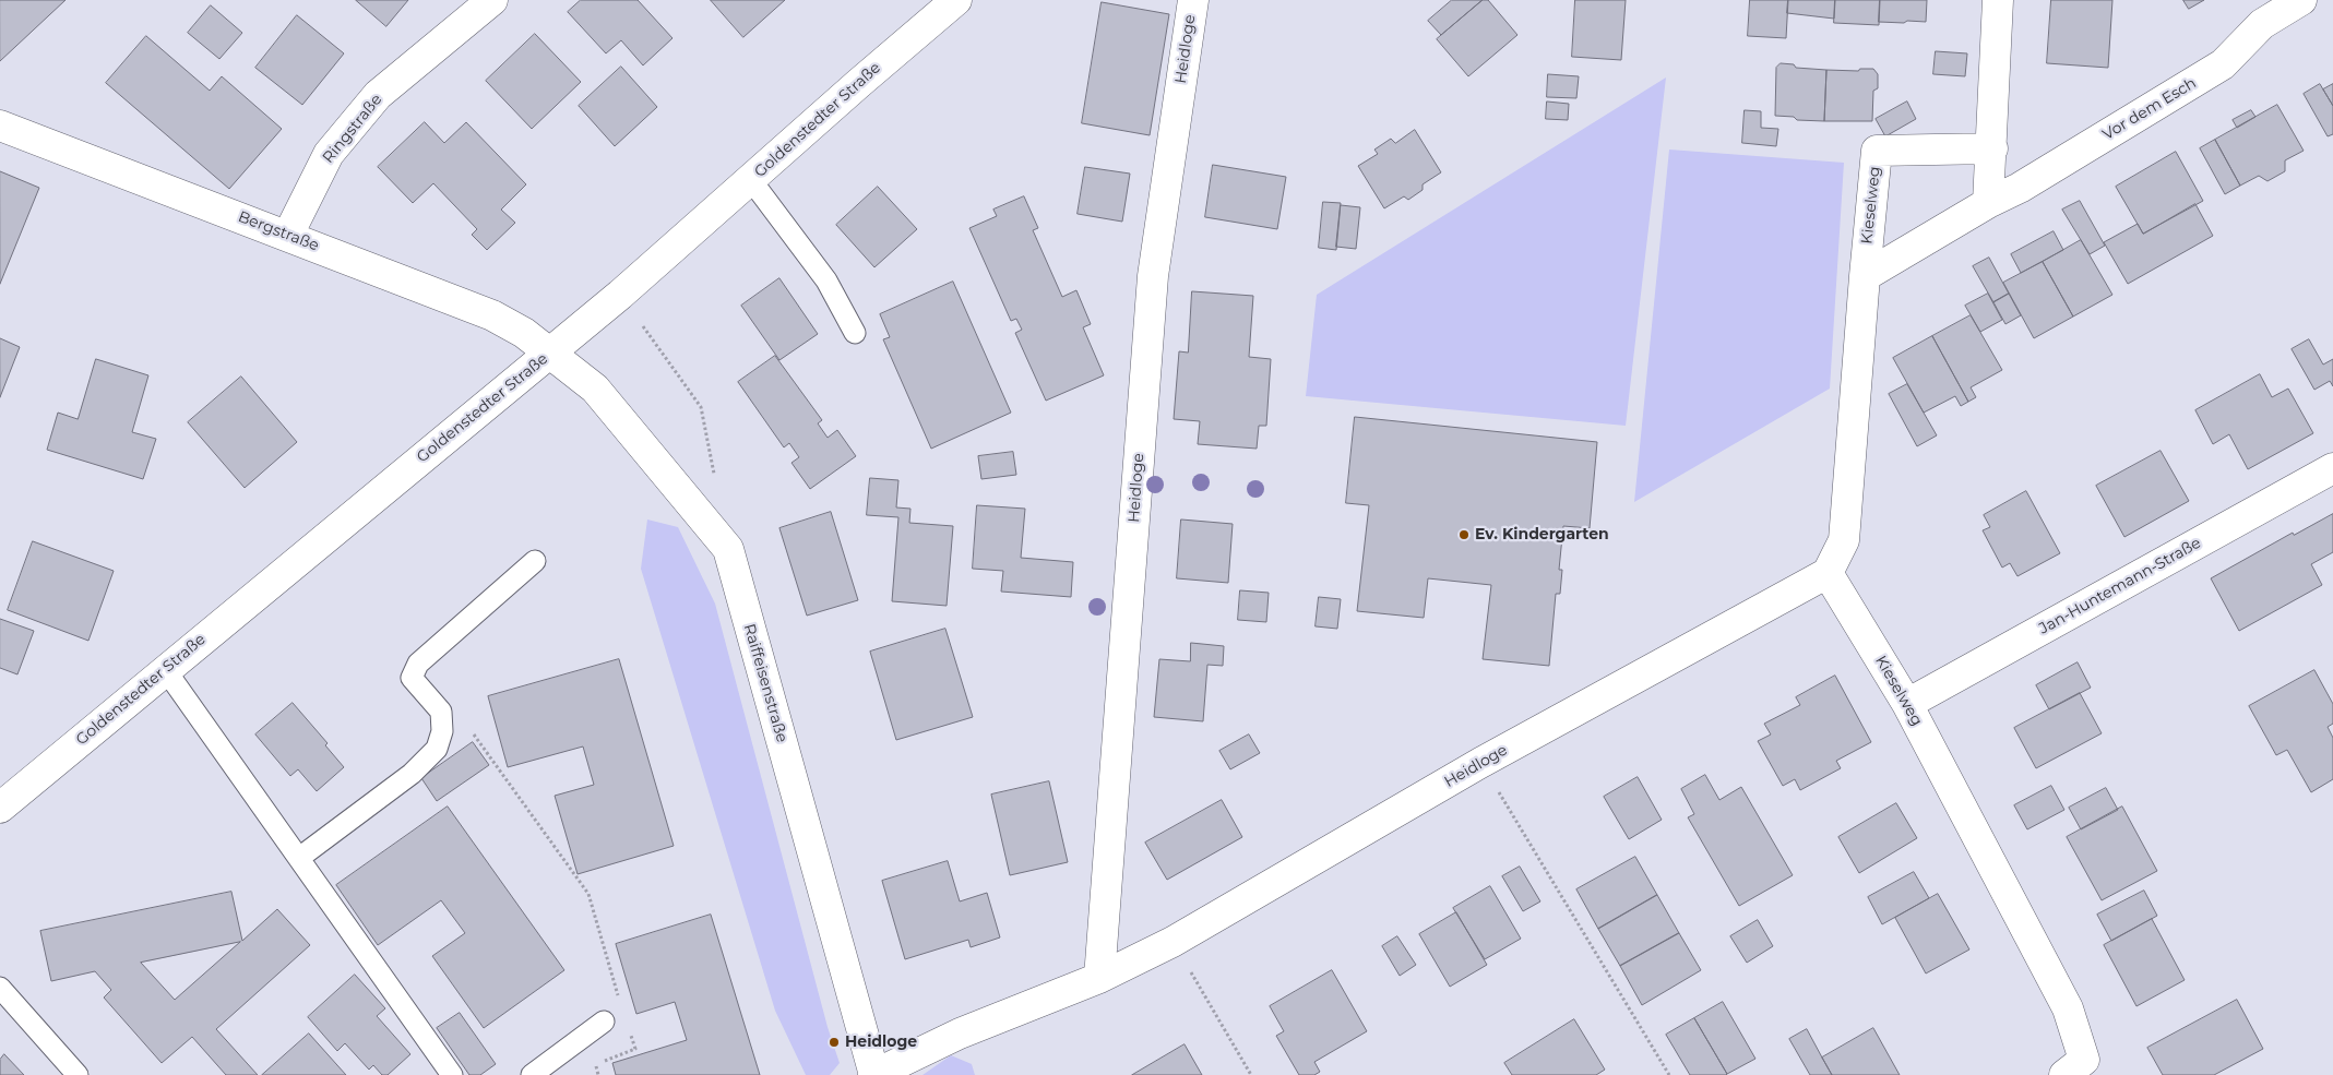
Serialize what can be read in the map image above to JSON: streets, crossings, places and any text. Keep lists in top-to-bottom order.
{
  "streets": {
    "street": [
      "Heidloge",
      "Vor dem Esch",
      "Goldenstedter Straße",
      "Ringstraße",
      "Kieselweg",
      "Bergstraße",
      "Jan-Huntemann-Straße",
      "Raiffeisenstraße"
    ]
  },
  "crossings": [
    ["Heidloge", "Kieselweg"],
    ["Heidloge", "Raiffeisenstraße"],
    ["Vor dem Esch", "Kieselweg"],
    ["Goldenstedter Straße", "Bergstraße"],
    ["Goldenstedter Straße", "Raiffeisenstraße"],
    ["Ringstraße", "Bergstraße"],
    ["Kieselweg", "Jan-Huntemann-Straße"],
    ["Bergstraße", "Raiffeisenstraße"]
  ],
  "places": ["Ev. Kindergarten", "Heidloge"]
}
